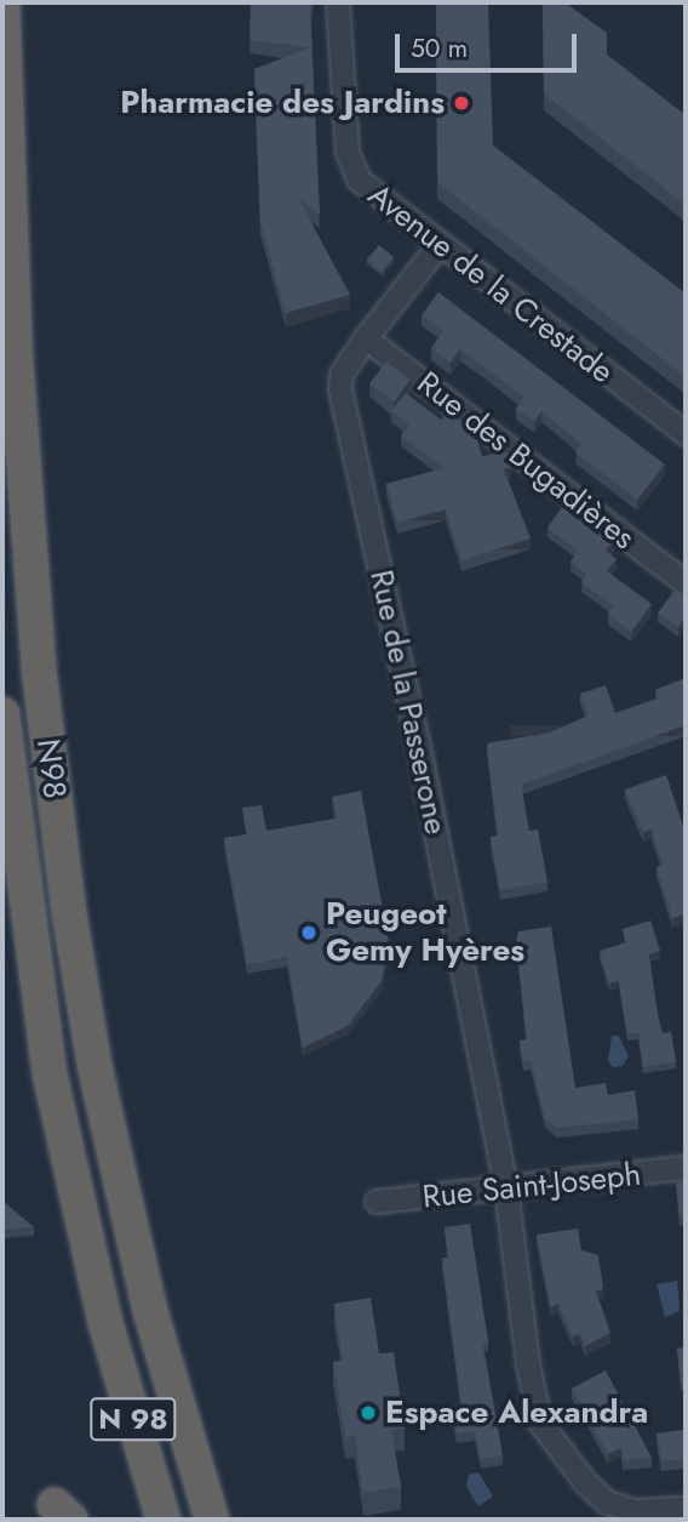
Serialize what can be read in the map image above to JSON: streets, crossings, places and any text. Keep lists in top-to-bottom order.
{
  "streets": {
    "highway": ["N98", "N 98"],
    "street": [
      "Avenue de la Crestade",
      "Rue des Bugadières",
      "Rue de la Passerone",
      "Rue Saint-Joseph"
    ]
  },
  "crossings": [
    ["Avenue de la Crestade", "Rue de la Passerone"],
    ["Rue des Bugadières", "Rue de la Passerone"],
    ["Rue de la Passerone", "Rue Saint-Joseph"]
  ],
  "places": ["Pharmacie des Jardins", "Peugeot Gemy Hyères", "Espace Alexandra"],
  "scale_bar": "50 m"
}
